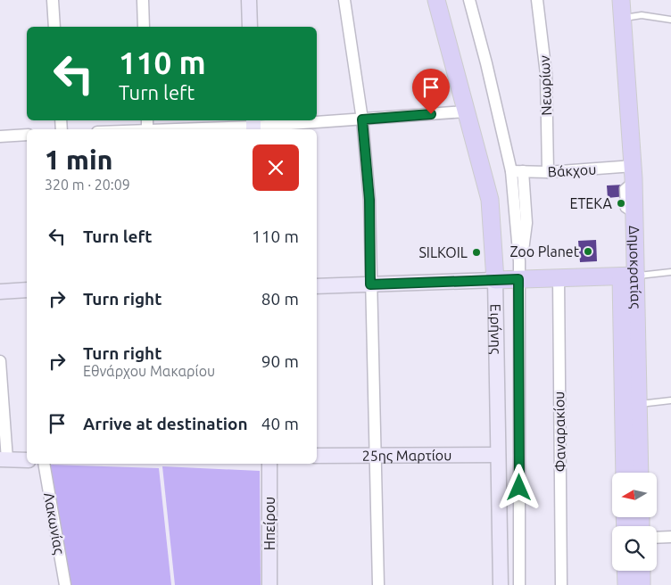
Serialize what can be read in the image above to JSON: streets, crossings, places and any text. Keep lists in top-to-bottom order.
{
  "streets": {
    "main road": ["Δημοκρατίας", "Ειρήνης"],
    "street": [
      "Νεωρίων",
      "Βάκχου",
      "Φαναρακίου",
      "25ης Μαρτίου",
      "Λακωνίας",
      "Ηπείρου"
    ]
  },
  "crossings": [
    ["Νεωρίων", "Βάκχου"],
    ["Βάκχου", "Δημοκρατίας"],
    ["Ειρήνης", "25ης Μαρτίου"]
  ],
  "places": ["ΕΤΕΚΑ", "Zoo Planet", "SILKOIL"],
  "north": "left",
  "page": {
    "turn": ["110 m", "Turn left"],
    "heading": ["1 min", "320 m · 20:09"],
    "list": [
      {
        "name": "Turn left",
        "value": "110 m"
      },
      {
        "name": "Turn right",
        "value": "80 m"
      },
      {
        "name": "Turn right",
        "note": "Εθνάρχου Μακαρίου",
        "value": "90 m"
      },
      {
        "name": "Arrive at destination",
        "value": "40 m"
      }
    ]
  }
}
